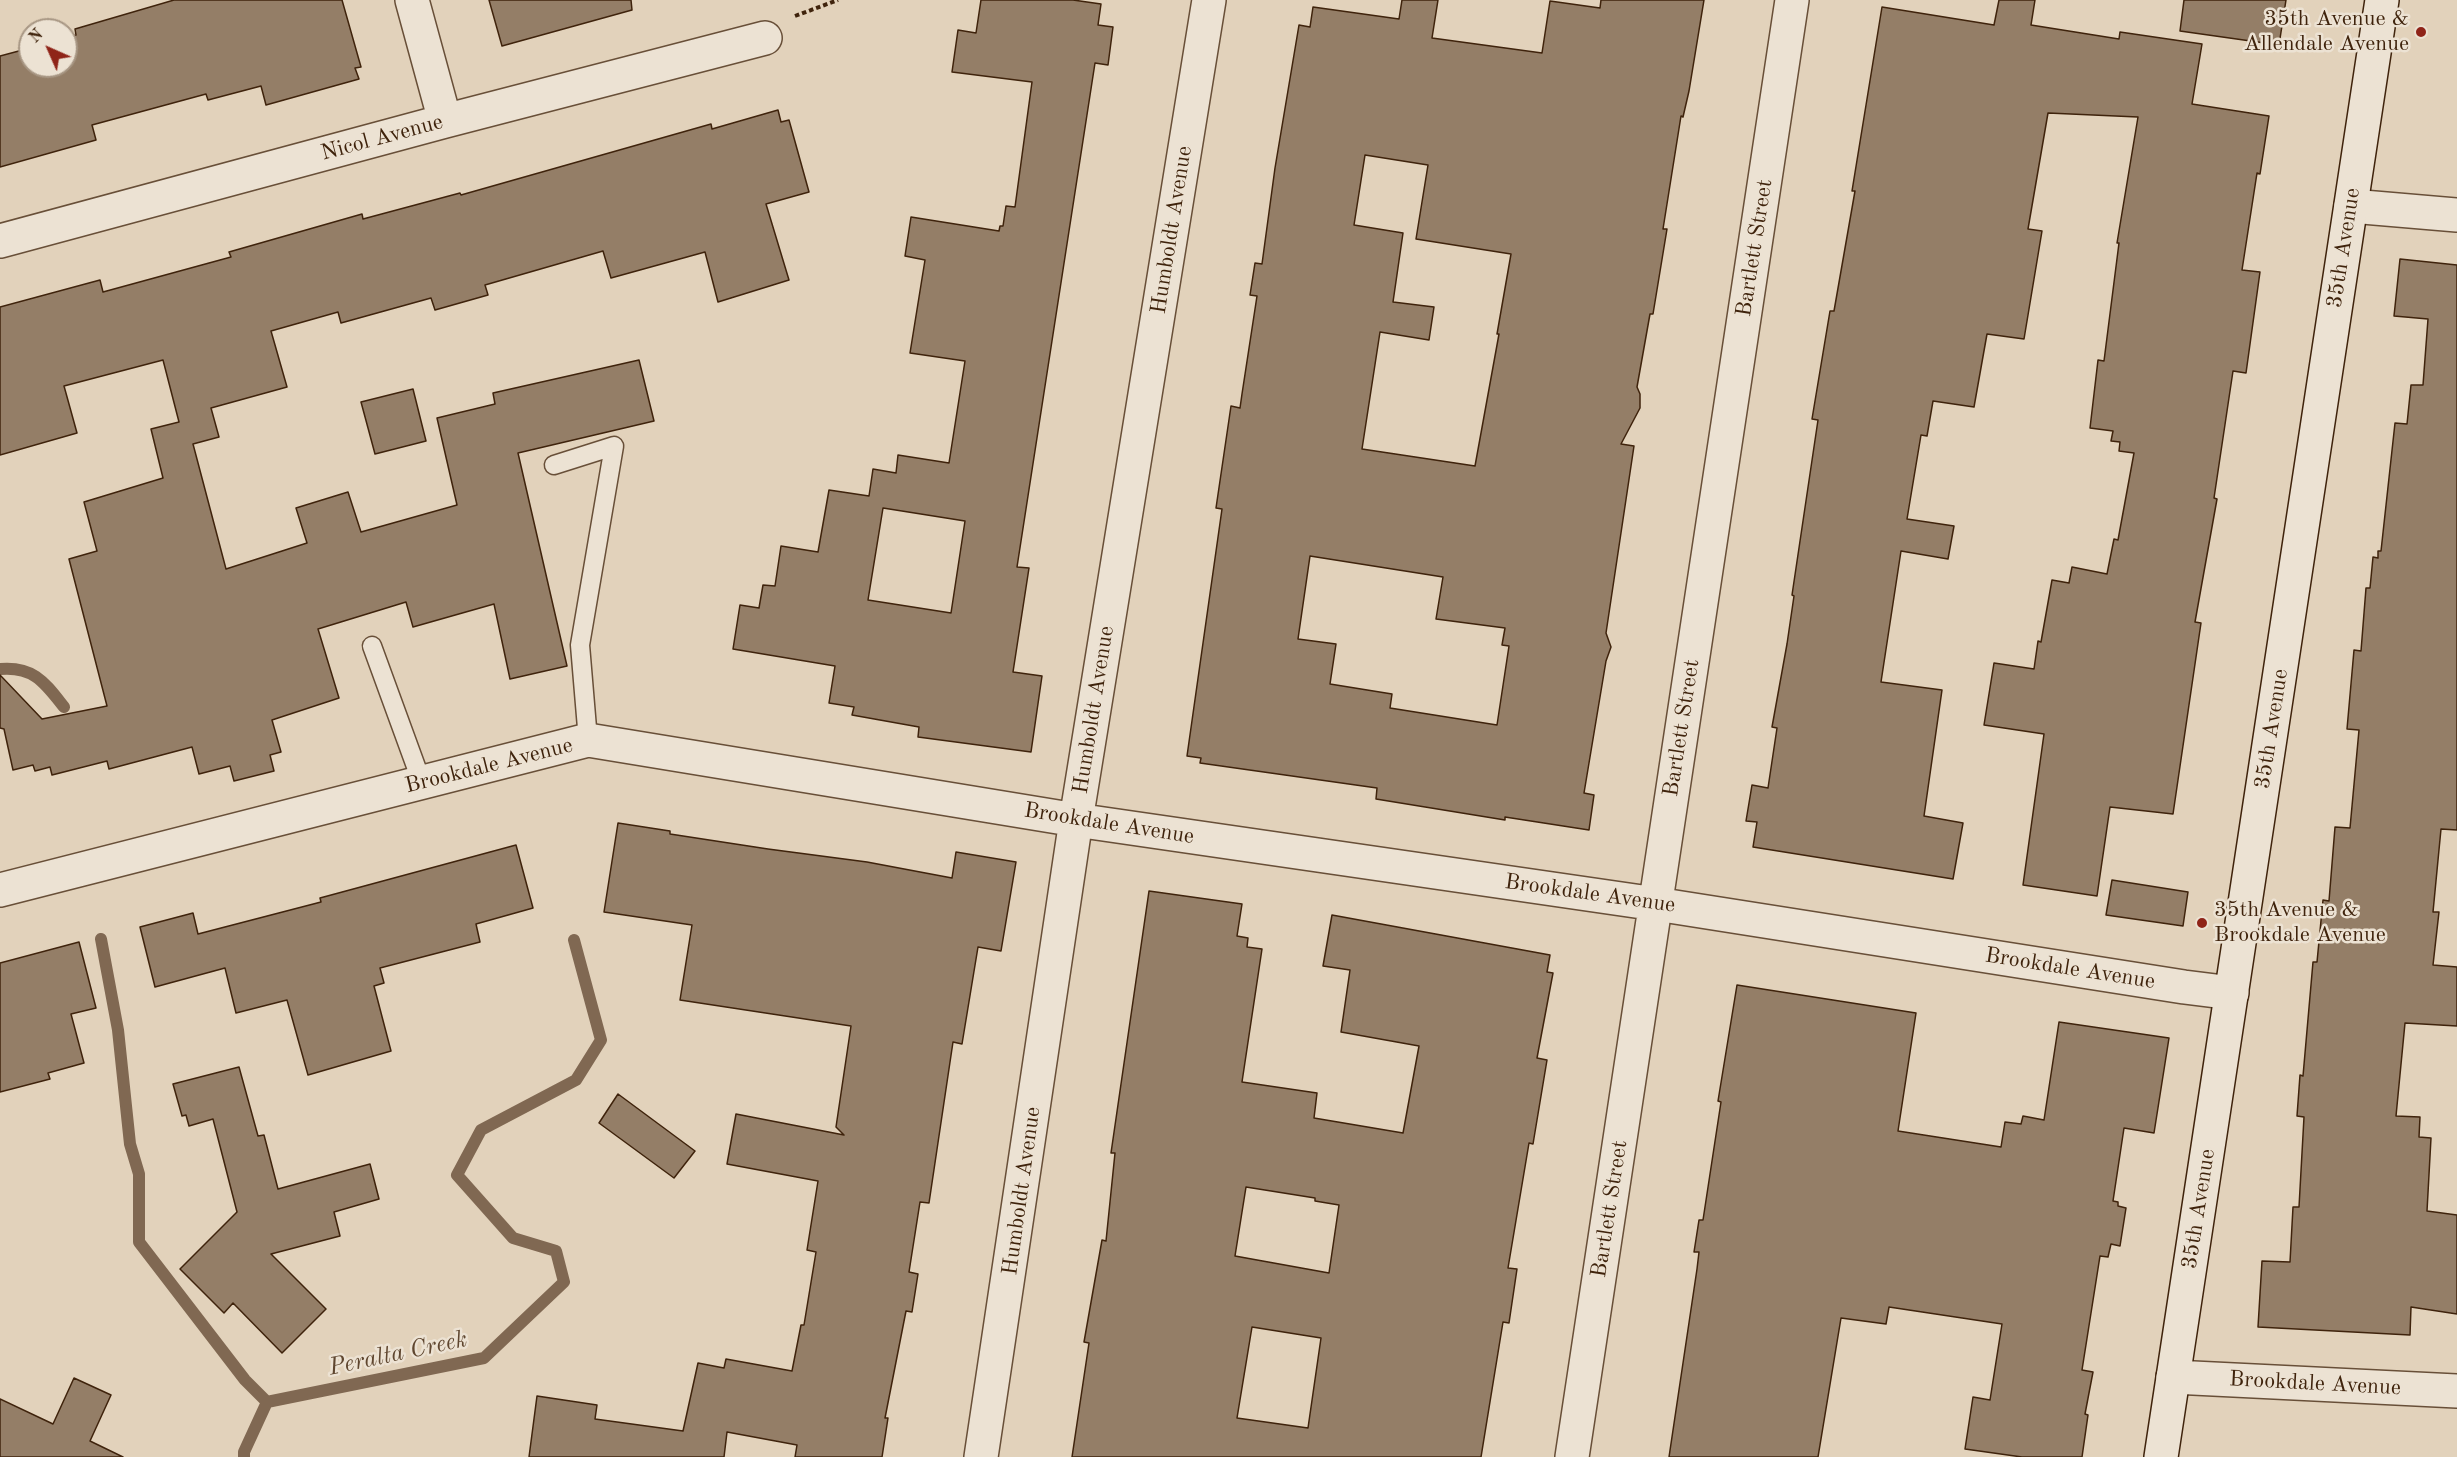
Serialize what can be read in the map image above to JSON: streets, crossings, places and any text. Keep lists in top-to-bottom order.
{
  "streets": {
    "street": [
      "Nicol Avenue",
      "Humboldt Avenue",
      "Bartlett Street",
      "35th Avenue",
      "Brookdale Avenue"
    ]
  },
  "crossings": [
    ["Humboldt Avenue", "Brookdale Avenue"],
    ["Bartlett Street", "Brookdale Avenue"],
    ["35th Avenue", "Brookdale Avenue"]
  ],
  "water": ["Peralta Creek"],
  "places": ["35th Avenue & Allendale Avenue", "35th Avenue & Brookdale Avenue"],
  "north": "top left"
}
